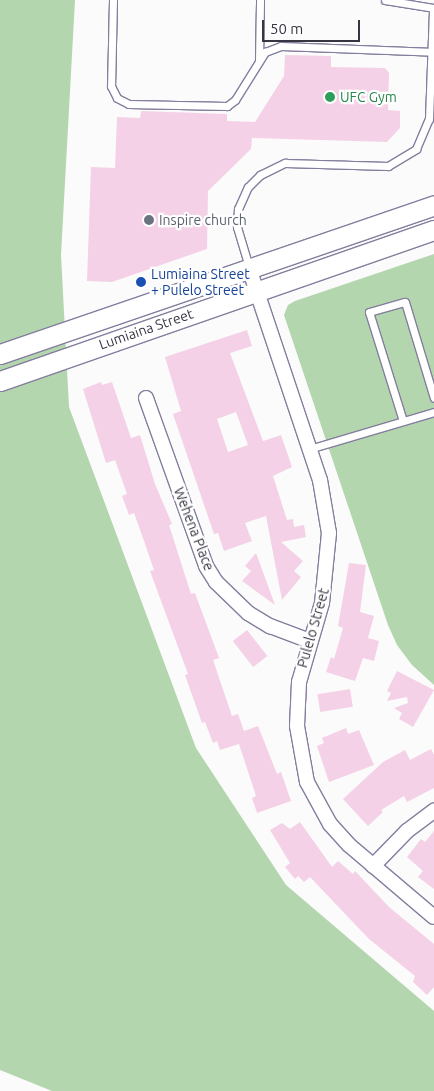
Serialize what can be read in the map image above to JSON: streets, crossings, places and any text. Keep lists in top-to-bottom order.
{
  "streets": {
    "main road": ["Lumiaina Street"],
    "street": ["Wehena Place", "Pulelo Street"]
  },
  "crossings": [
    ["Lumiaina Street", "Pulelo Street"],
    ["Wehena Place", "Pulelo Street"]
  ],
  "places": ["UFC Gym", "Inspire church", "Lumiaina Street + Pulelo Street"],
  "scale_bar": "50 m"
}
